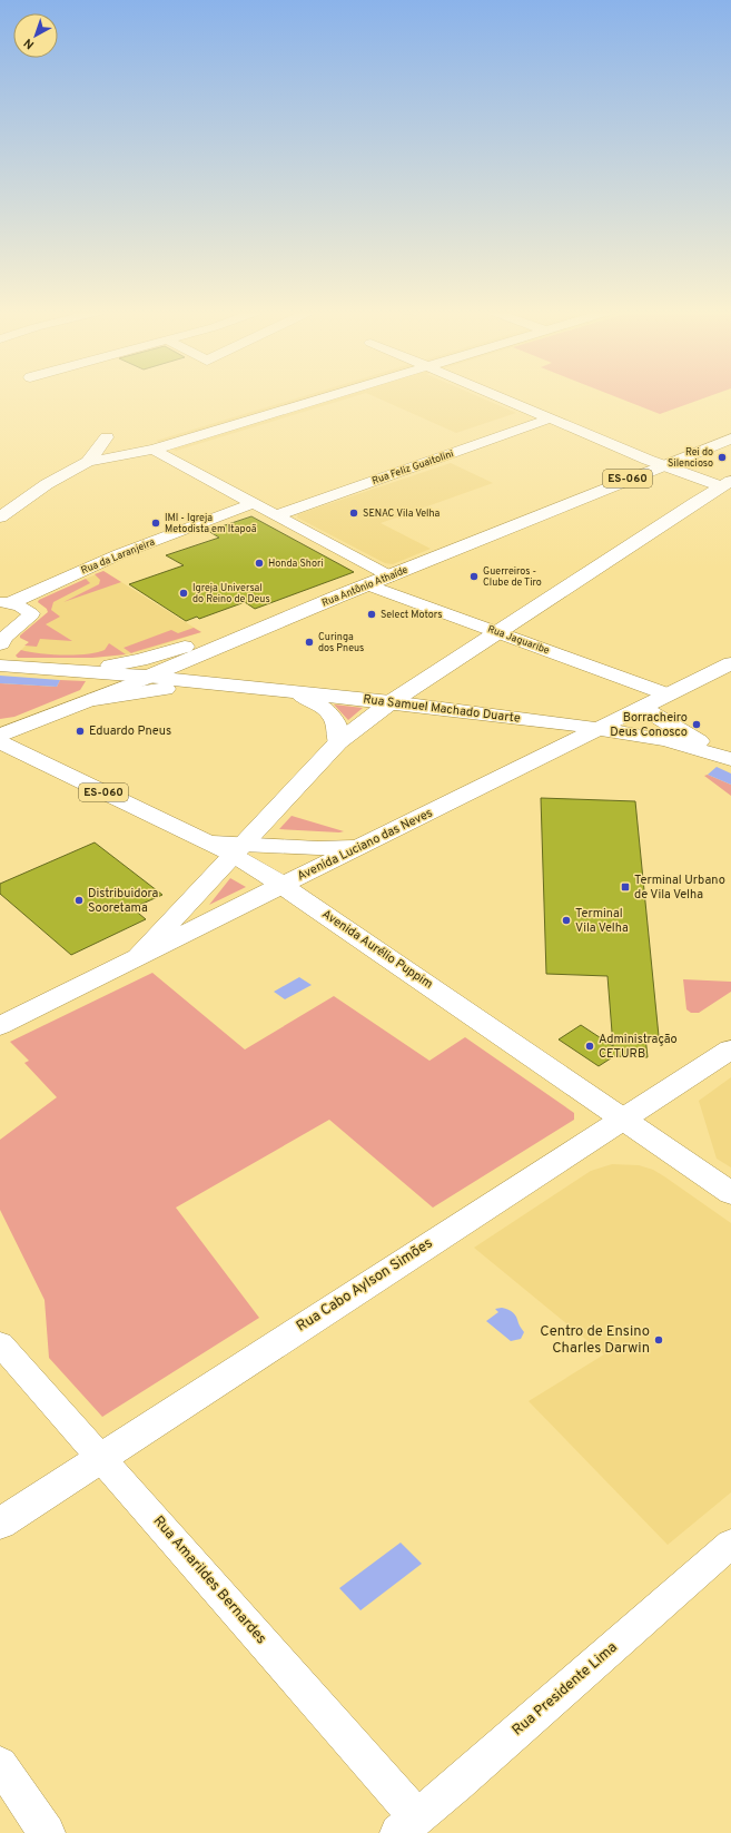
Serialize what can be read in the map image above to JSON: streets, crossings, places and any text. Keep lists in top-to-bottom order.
{
  "streets": {
    "main road": [
      "ES-060",
      "Rua Antônio Athaíde",
      "Rua Samuel Machado Duarte",
      "Avenida Luciano das Neves",
      "Avenida Aurélio Puppim",
      "Rua Cabo Aylson Simões"
    ],
    "street": [
      "Rua Feliz Guaitolini",
      "Rua da Laranjeira",
      "Rua Jaguaribe",
      "Rua Amarildes Bernardes",
      "Rua Presidente Lima"
    ]
  },
  "crossings": [
    ["Rua Antônio Athaíde", "Rua Jaguaribe"],
    ["Rua Antônio Athaíde", "Rua Samuel Machado Duarte"],
    ["Rua Jaguaribe", "Avenida Luciano das Neves"],
    ["Rua Samuel Machado Duarte", "Avenida Luciano das Neves"],
    ["Avenida Luciano das Neves", "Avenida Aurélio Puppim"],
    ["Avenida Aurélio Puppim", "Rua Cabo Aylson Simões"],
    ["Rua Cabo Aylson Simões", "Rua Amarildes Bernardes"],
    ["Rua Amarildes Bernardes", "Rua Presidente Lima"]
  ],
  "places": {
    "other": [
      "Rei do Silencioso",
      "SENAC Vila Velha",
      "IMI - Igreja Metodista em Itapoã",
      "Honda Shori",
      "Guerreiros - Clube de Tiro",
      "Igreja Universal do Reino de Deus",
      "Select Motors",
      "Curinga dos Pneus",
      "Borracheiro Deus Conosco",
      "Eduardo Pneus",
      "Distribuidora Sooretama",
      "Terminal Vila Velha",
      "Administração CETURB",
      "Centro de Ensino Charles Darwin"
    ],
    "transit": ["Terminal Urbano de Vila Velha"]
  },
  "north": "bottom left"
}
